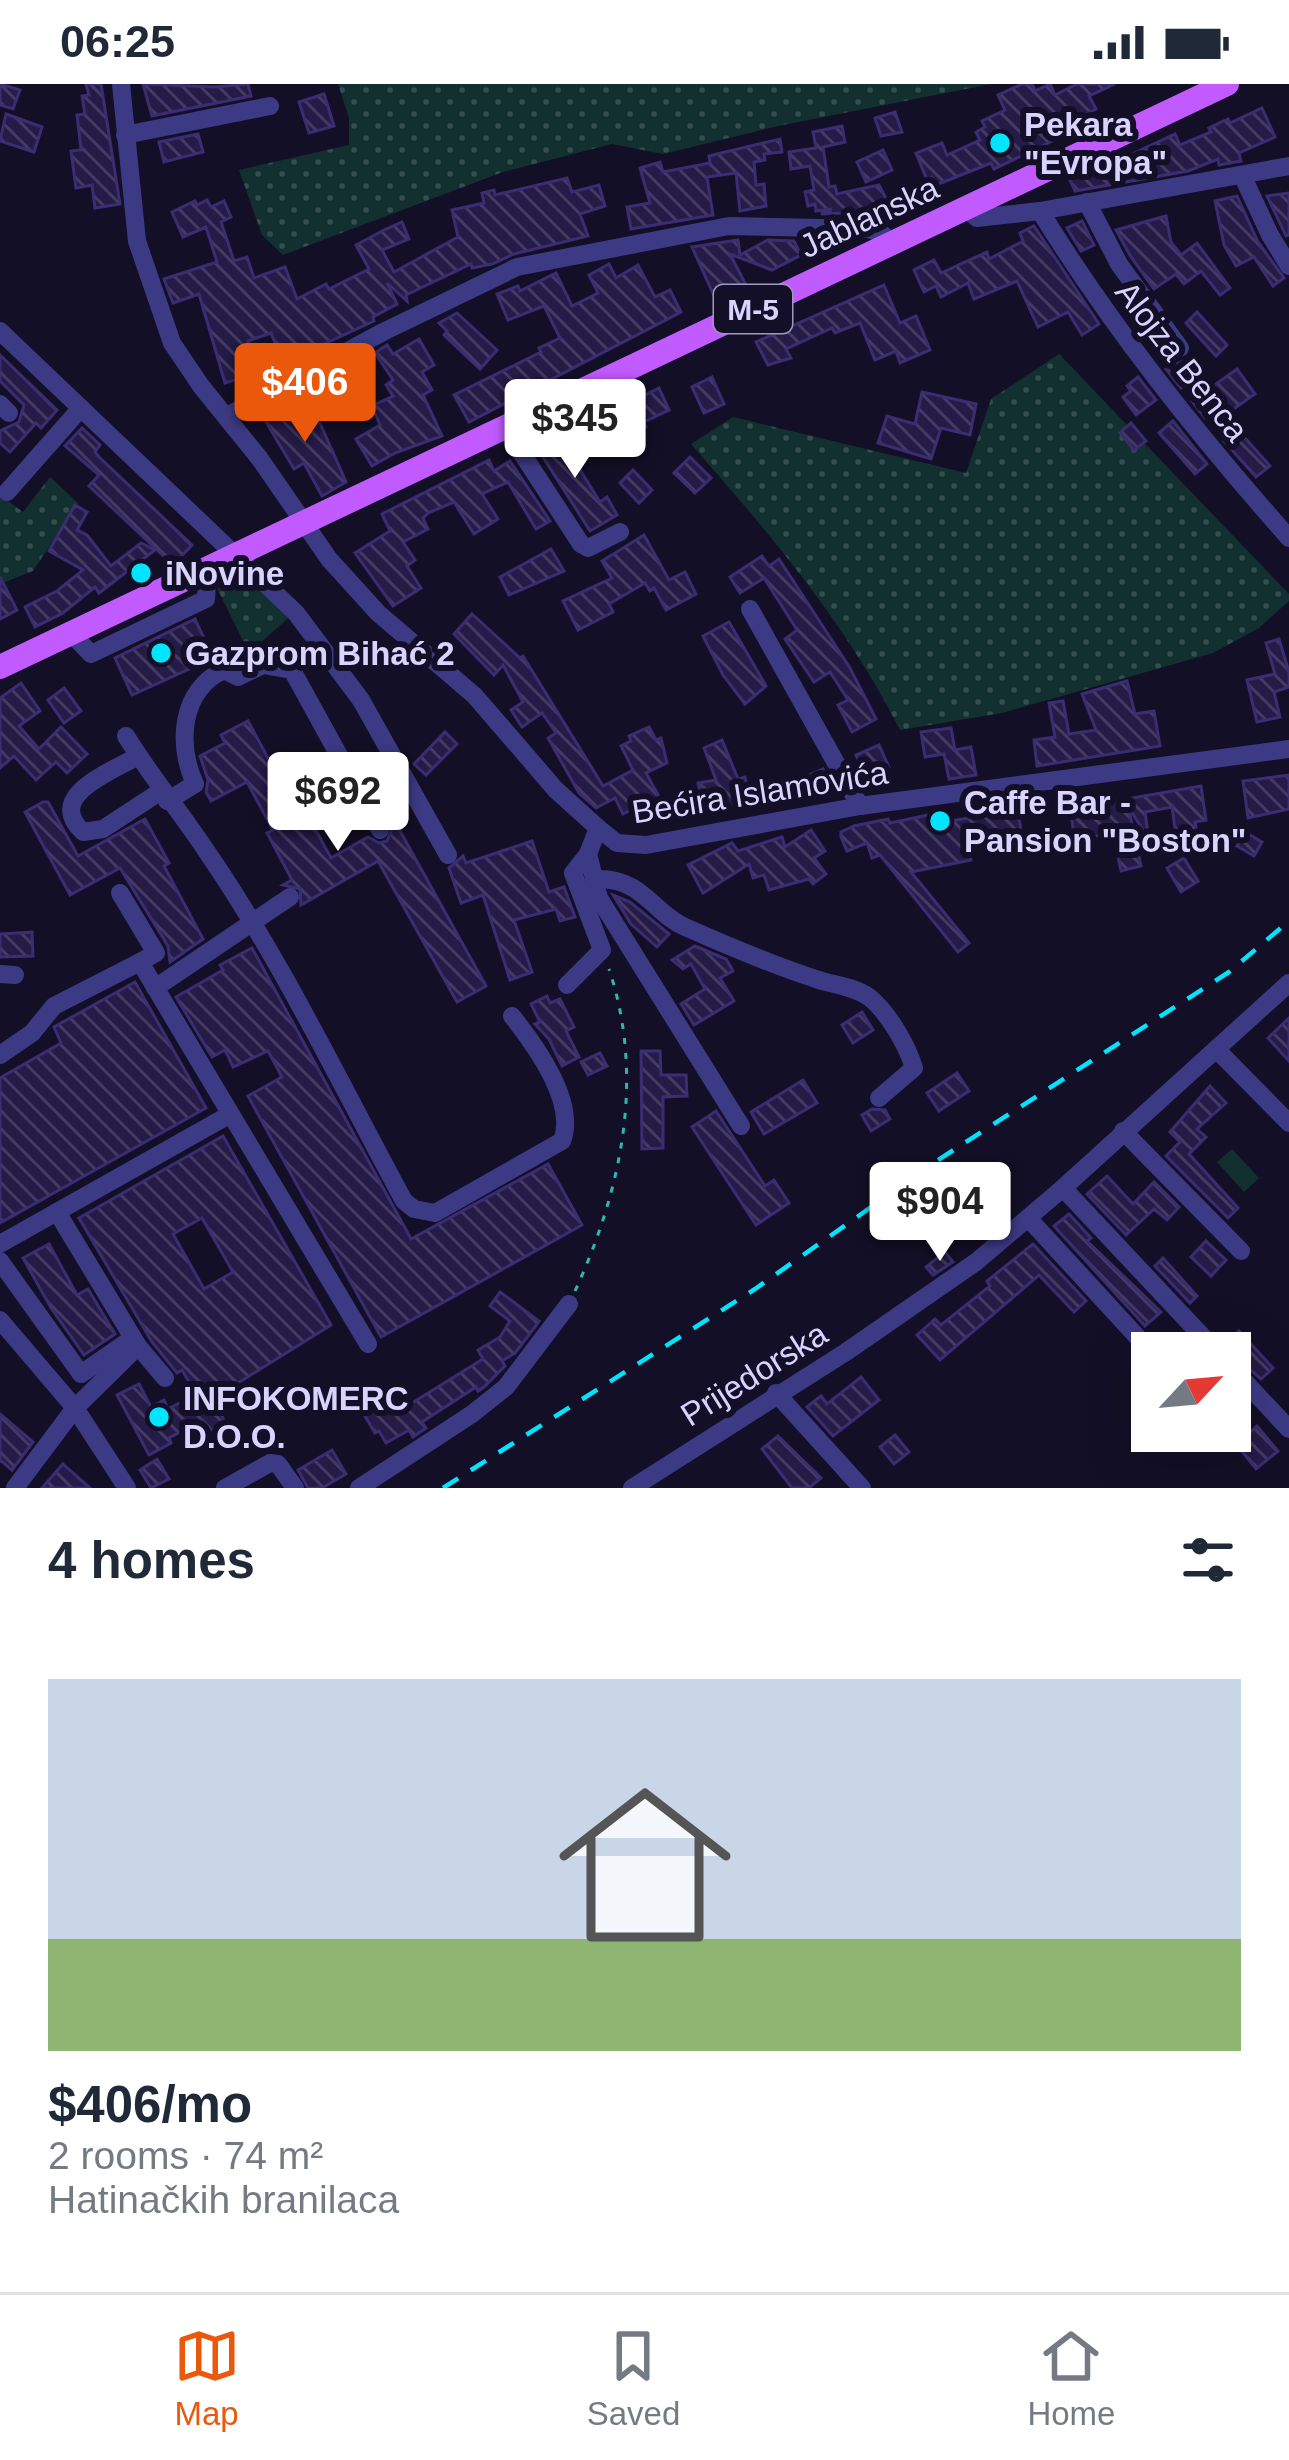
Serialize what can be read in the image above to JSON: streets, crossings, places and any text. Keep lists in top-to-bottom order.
{
  "streets": {
    "main road": ["Jablanska", "M-5"],
    "street": ["Alojza Benca", "Bećira Islamovića", "Prijedorska"]
  },
  "crossings": [
    ["Jablanska", "M-5"],
    ["Jablanska", "Bećira Islamovića"],
    ["M-5", "Bećira Islamovića"]
  ],
  "places": [
    "Pekara \"Evropa\"",
    "iNovine",
    "Gazprom Bihać 2",
    "Caffe Bar - Pansion \"Boston\"",
    "INFOKOMERC D.O.O."
  ],
  "north": "top right",
  "page": {
    "status": "06:25",
    "price": [
      "$406",
      "$345",
      "$692",
      "$904"
    ],
    "heading": "4 homes",
    "list": [
      {
        "name": "$406/mo",
        "note": "2 rooms · 74 m² · Hatinačkih branilaca"
      }
    ],
    "tabs": ["Map", "Saved", "Home"]
  }
}
